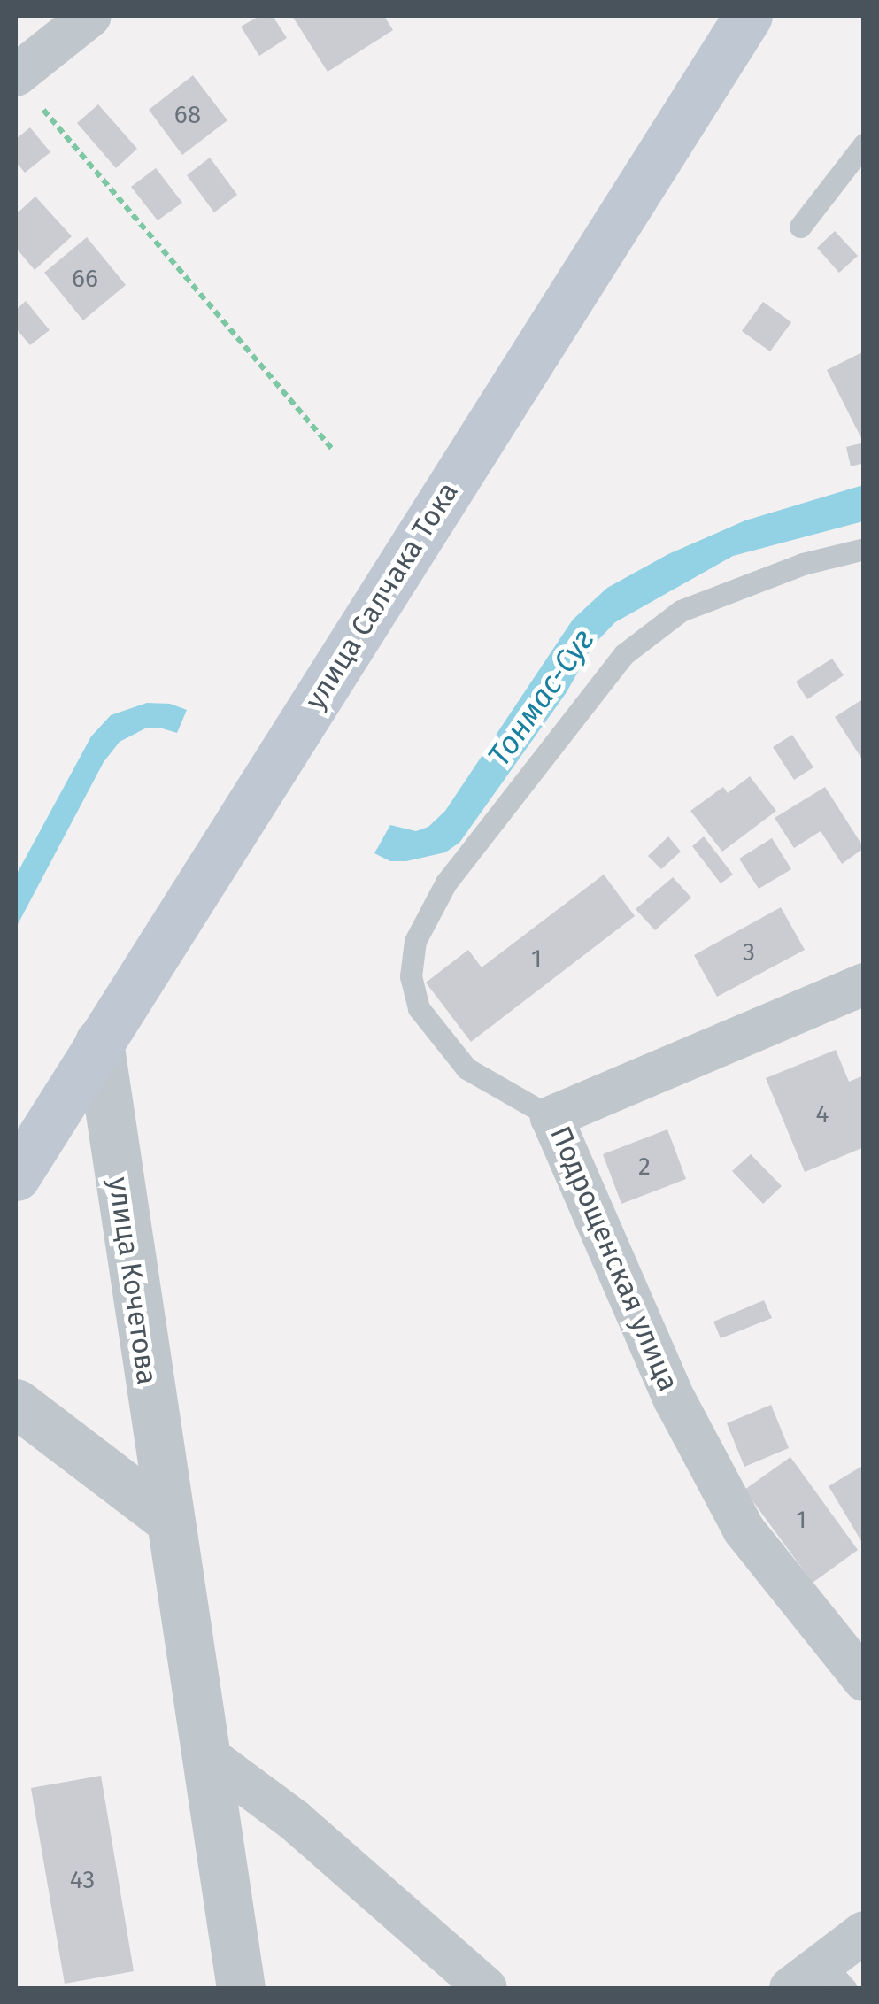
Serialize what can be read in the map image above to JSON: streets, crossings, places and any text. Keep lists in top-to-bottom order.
{
  "streets": {
    "main road": ["улица Салчака Тока"],
    "street": ["Подрощенская улица", "улица Кочетова"]
  },
  "crossings": [
    ["улица Салчака Тока", "улица Кочетова"]
  ],
  "water": ["Тонмас-Суг"],
  "house_numbers": [
    "68",
    "66",
    "3",
    "1",
    "4",
    "2",
    "1",
    "43"
  ]
}
